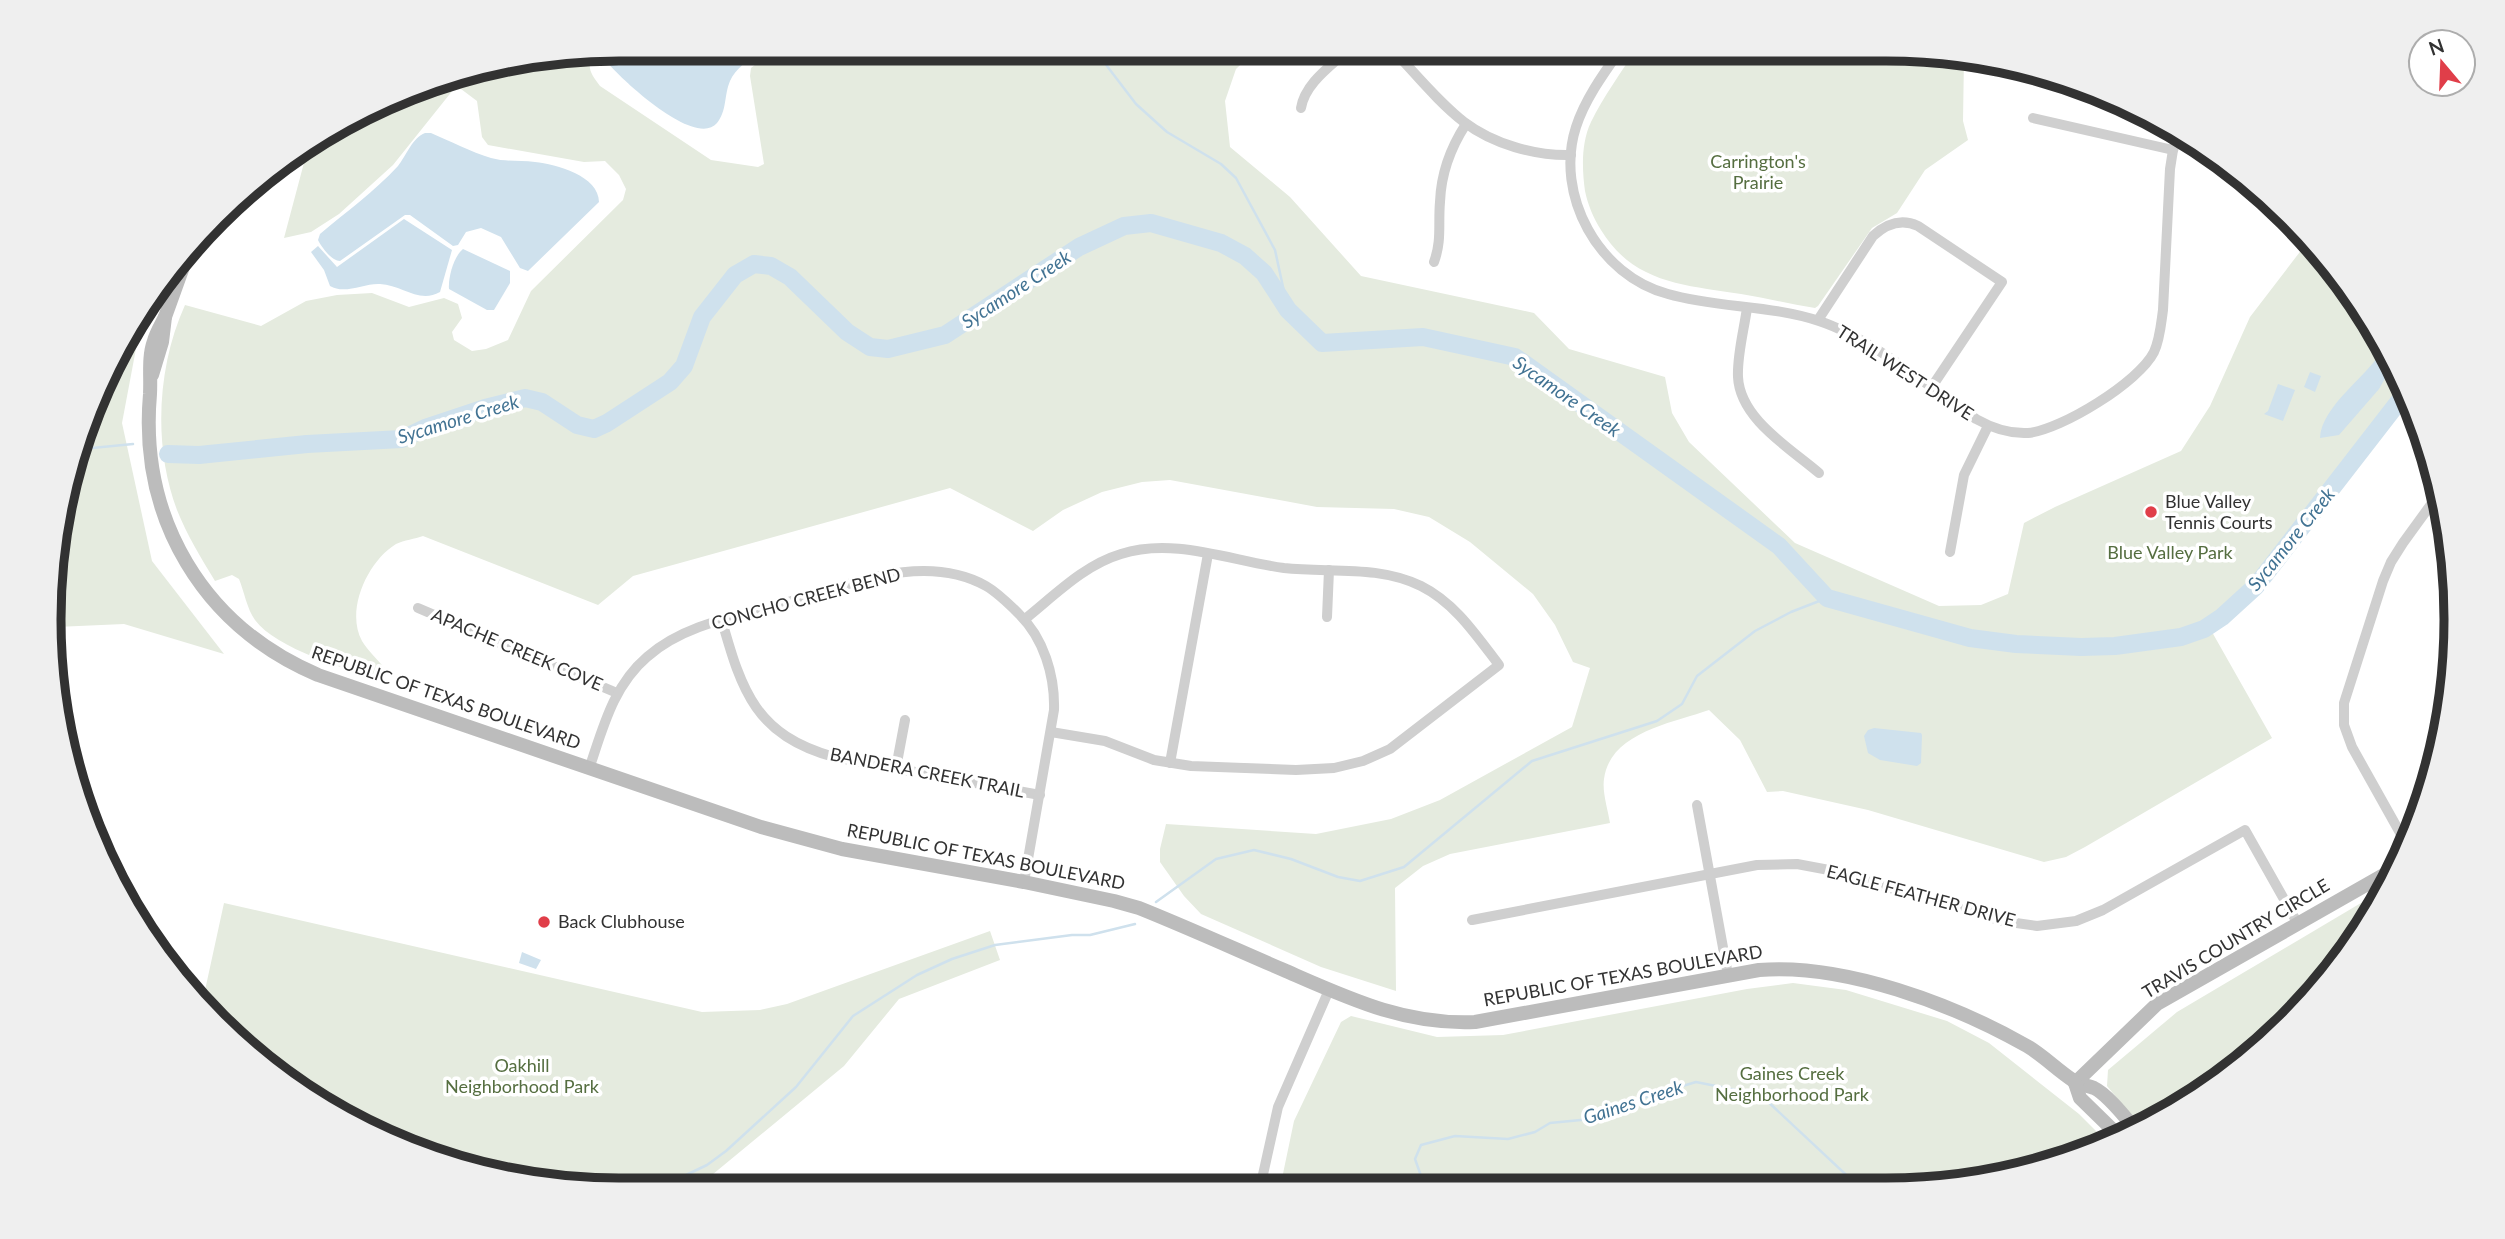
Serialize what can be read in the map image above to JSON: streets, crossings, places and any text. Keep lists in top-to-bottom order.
{
  "streets": {
    "street": [
      "TRAIL WEST DRIVE",
      "CONCHO CREEK BEND",
      "APACHE CREEK COVE",
      "REPUBLIC OF TEXAS BOULEVARD",
      "BANDERA CREEK TRAIL",
      "EAGLE FEATHER DRIVE",
      "TRAVIS COUNTRY CIRCLE"
    ]
  },
  "crossings": [
    ["CONCHO CREEK BEND", "APACHE CREEK COVE"],
    ["CONCHO CREEK BEND", "REPUBLIC OF TEXAS BOULEVARD"],
    ["CONCHO CREEK BEND", "BANDERA CREEK TRAIL"],
    ["REPUBLIC OF TEXAS BOULEVARD", "TRAVIS COUNTRY CIRCLE"],
    ["EAGLE FEATHER DRIVE", "TRAVIS COUNTRY CIRCLE"]
  ],
  "water": ["Sycamore Creek", "Gaines Creek"],
  "parks": [
    "Carrington's Prairie",
    "Blue Valley Park",
    "Oakhill Neighborhood Park",
    "Gaines Creek Neighborhood Park"
  ],
  "places": ["Blue Valley Tennis Courts", "Back Clubhouse"],
  "north": "top"
}
